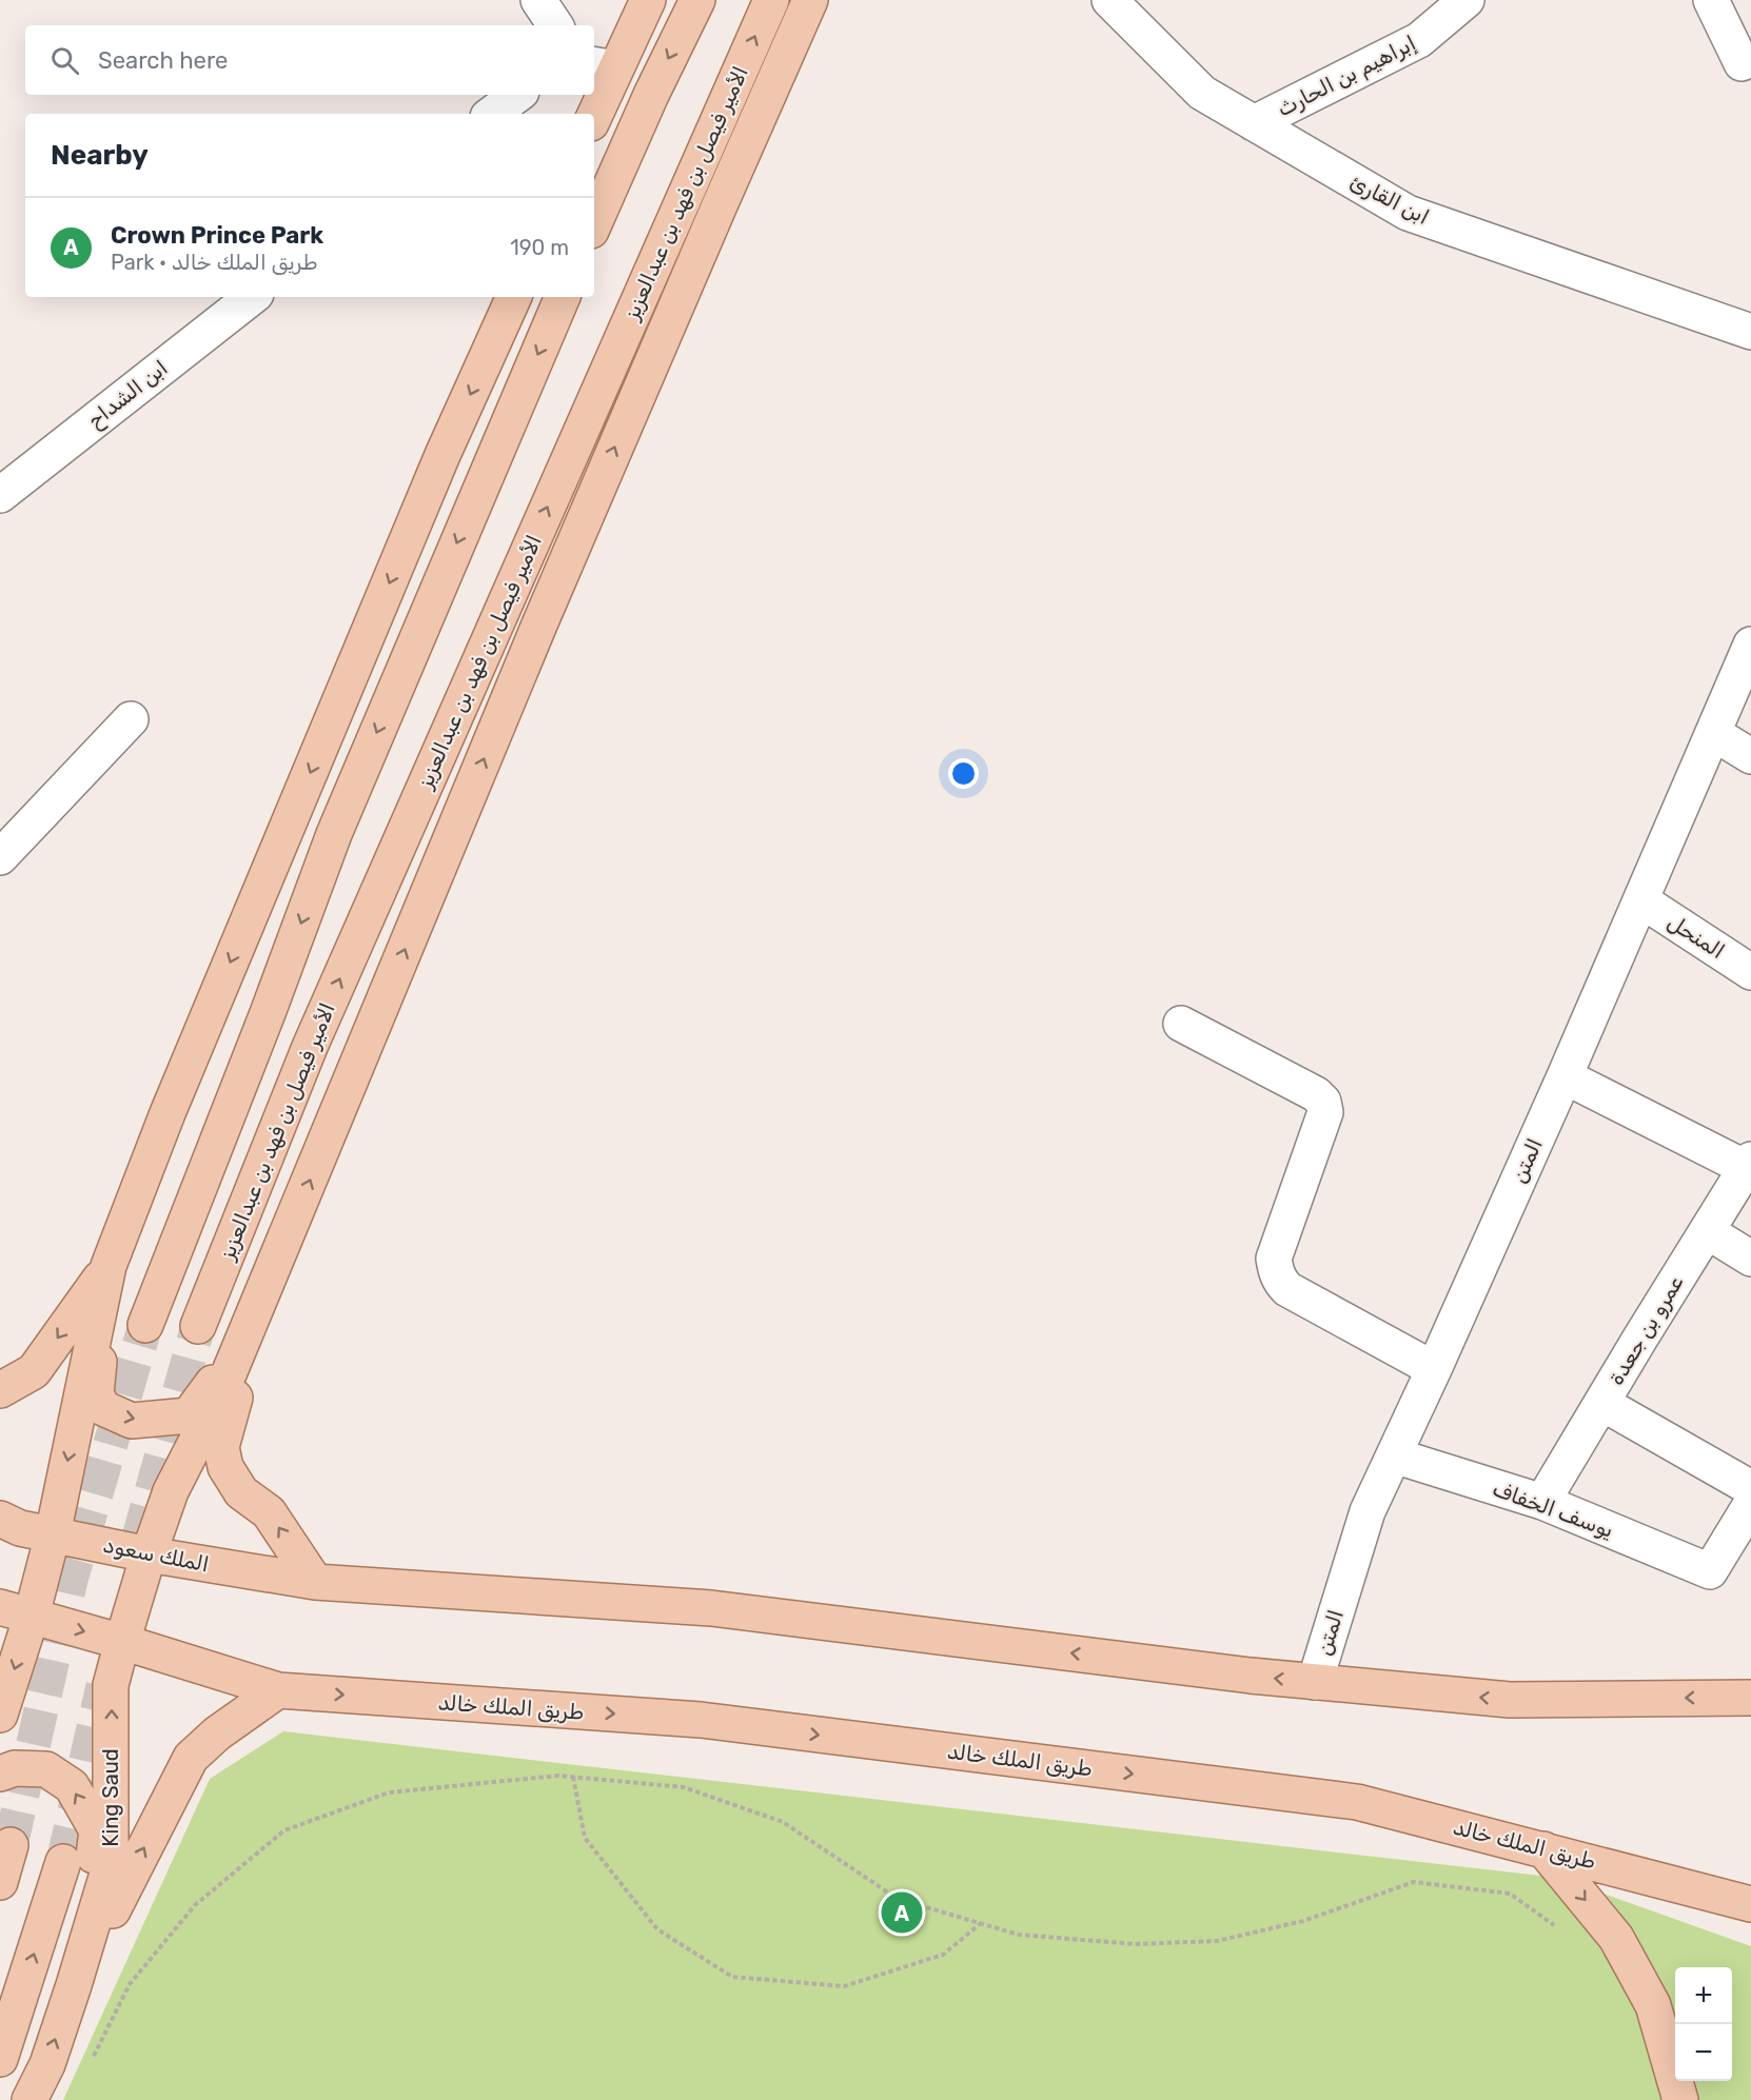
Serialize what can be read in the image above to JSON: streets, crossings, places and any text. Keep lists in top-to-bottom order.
{
  "streets": {
    "main road": [
      "الأمير فيصل بن فهد بن عبدالعزيز",
      "الملك سعود",
      "طريق الملك خالد",
      "King Saud"
    ],
    "street": [
      "إبراهيم بن الحارث",
      "ابن القارئ",
      "ابن الشداح",
      "المنحل",
      "المتن",
      "عمرو بن جعدة",
      "يوسف الخفاف"
    ]
  },
  "crossings": [
    ["إبراهيم بن الحارث", "ابن القارئ"],
    ["الأمير فيصل بن فهد بن عبدالعزيز", "King Saud"],
    ["المنحل", "المتن"],
    ["المتن", "يوسف الخفاف"],
    ["عمرو بن جعدة", "يوسف الخفاف"],
    ["الملك سعود", "King Saud"]
  ],
  "page": {
    "search": "Search here",
    "heading": "Nearby",
    "list": [
      {
        "mark": "A",
        "name": "Crown Prince Park",
        "note": "Park · طريق الملك خالد",
        "value": "190 m"
      }
    ],
    "pins": "A",
    "map_buttons": ["+", "−"]
  }
}
